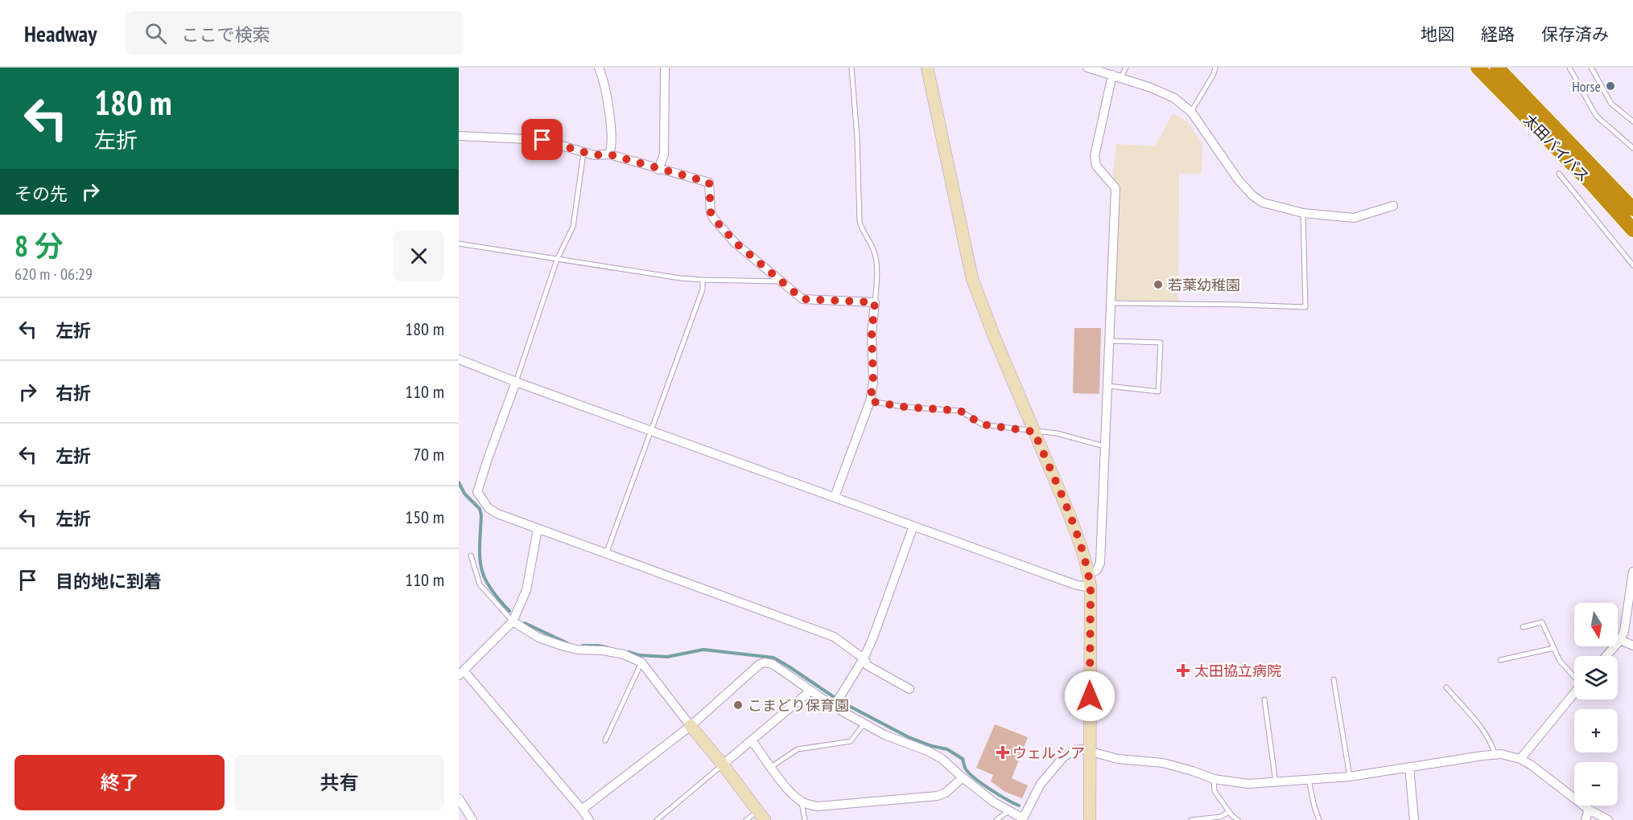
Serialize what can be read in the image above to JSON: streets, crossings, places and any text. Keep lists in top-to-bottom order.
{
  "streets": {
    "highway": ["太田バイパス"]
  },
  "places": {
    "other": ["Horse", "若葉幼稚園", "こまどり保育園"],
    "health": ["太田協立病院", "ウェルシア"]
  },
  "north": "bottom",
  "page": {
    "header": "Headway",
    "search": "ここで検索",
    "nav": ["地図", "経路", "保存済み"],
    "turn": ["180 m", "左折"],
    "then": "その先",
    "heading": ["8 分", "620 m · 06:29"],
    "list": [
      {
        "name": "左折",
        "value": "180 m"
      },
      {
        "name": "右折",
        "value": "110 m"
      },
      {
        "name": "左折",
        "value": "70 m"
      },
      {
        "name": "左折",
        "value": "150 m"
      },
      {
        "name": "目的地に到着",
        "value": "110 m"
      }
    ],
    "map_buttons": ["+", "−"],
    "buttons": ["終了", "共有"]
  }
}
